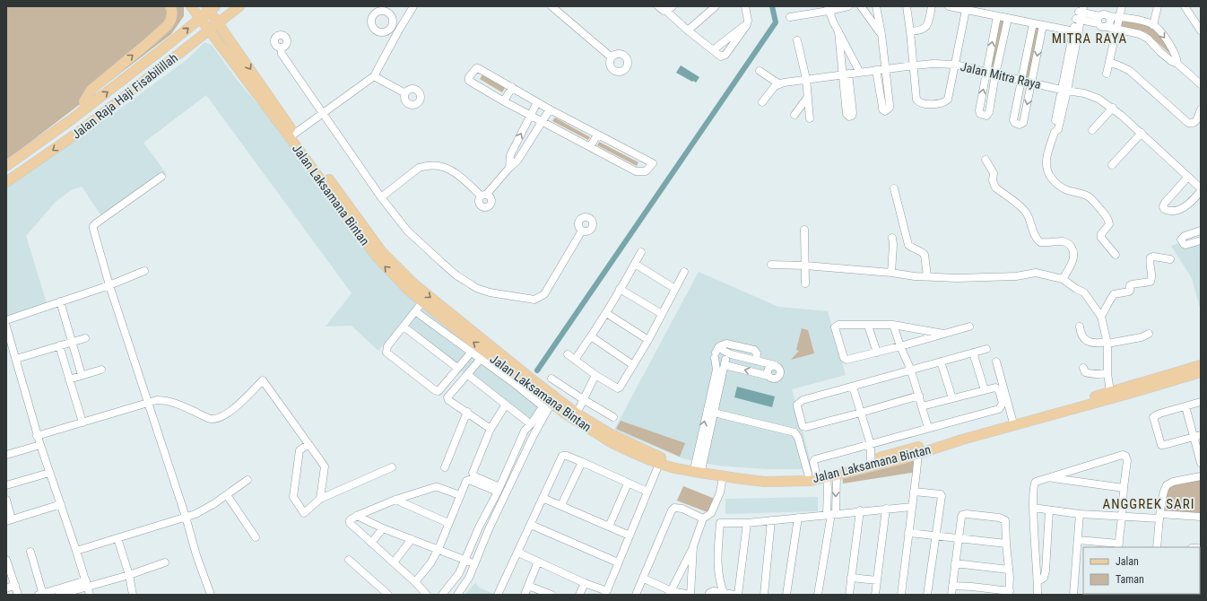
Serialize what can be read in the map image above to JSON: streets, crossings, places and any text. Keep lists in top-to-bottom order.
{
  "streets": {
    "main road": ["Jalan Raja Haji Fisabilillah", "Jalan Laksamana Bintan"],
    "street": ["Jalan Mitra Raya"]
  },
  "crossings": [
    ["Jalan Raja Haji Fisabilillah", "Jalan Laksamana Bintan"]
  ],
  "districts": ["MITRA RAYA", "ANGGREK SARI"],
  "legend": ["Jalan", "Taman"]
}
